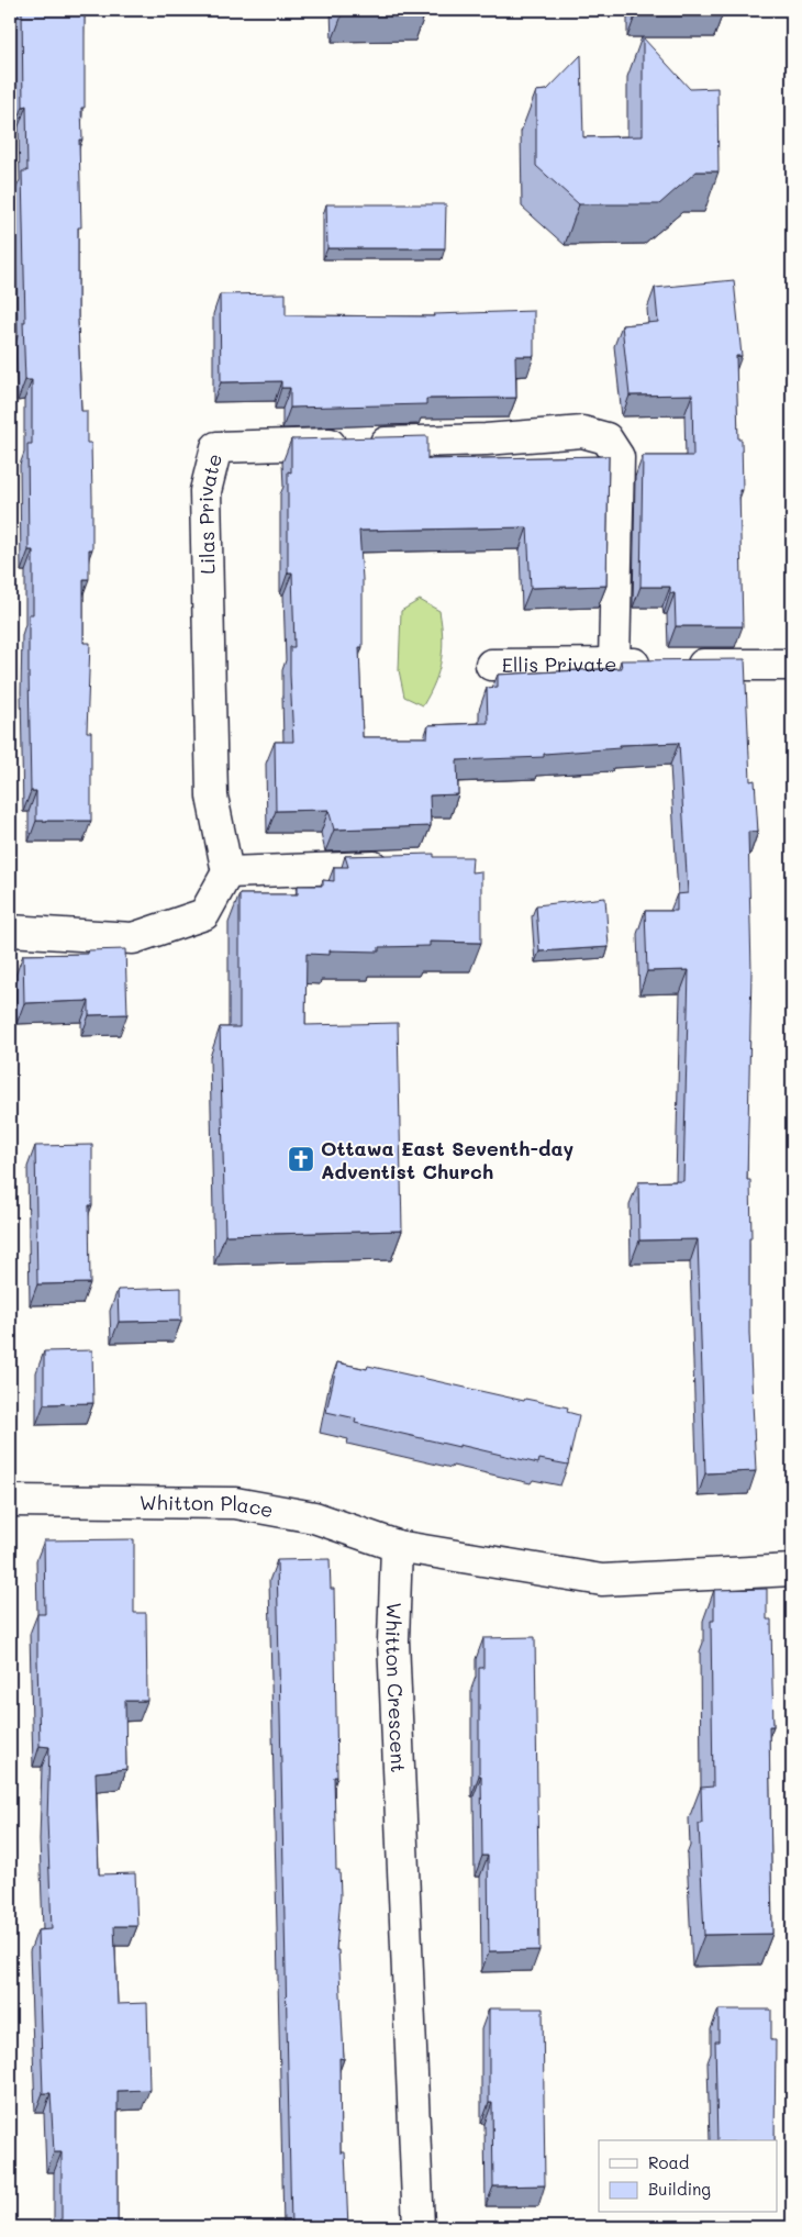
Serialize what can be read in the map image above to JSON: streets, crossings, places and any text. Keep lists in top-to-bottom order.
{
  "streets": {
    "street": [
      "Lilas Private",
      "Ellis Private",
      "Whitton Place",
      "Whitton Crescent"
    ]
  },
  "crossings": [
    ["Lilas Private", "Ellis Private"],
    ["Whitton Place", "Whitton Crescent"]
  ],
  "places": {
    "church": ["Ottawa East Seventh-day Adventist Church"]
  },
  "legend": ["Road", "Building"]
}
